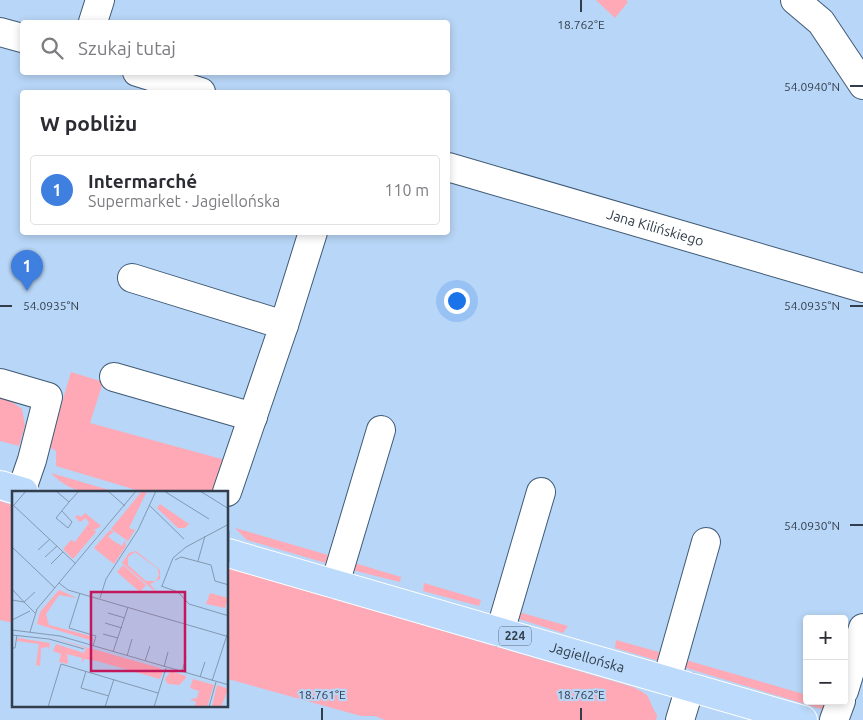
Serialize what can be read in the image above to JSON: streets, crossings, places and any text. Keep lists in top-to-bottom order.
{
  "streets": {
    "main road": ["224", "Jagiellońska"],
    "street": ["Jana Kilińskiego"]
  },
  "page": {
    "search": "Szukaj tutaj",
    "heading": "W pobliżu",
    "list": [
      {
        "mark": "1",
        "name": "Intermarché",
        "note": "Supermarket · Jagiellońska",
        "value": "110 m"
      }
    ],
    "pins": "1",
    "map_buttons": ["+", "−"]
  },
  "coordinates": [
    "18.762°E",
    "54.0940°N",
    "54.0935°N",
    "54.0930°N",
    "18.761°E"
  ]
}
